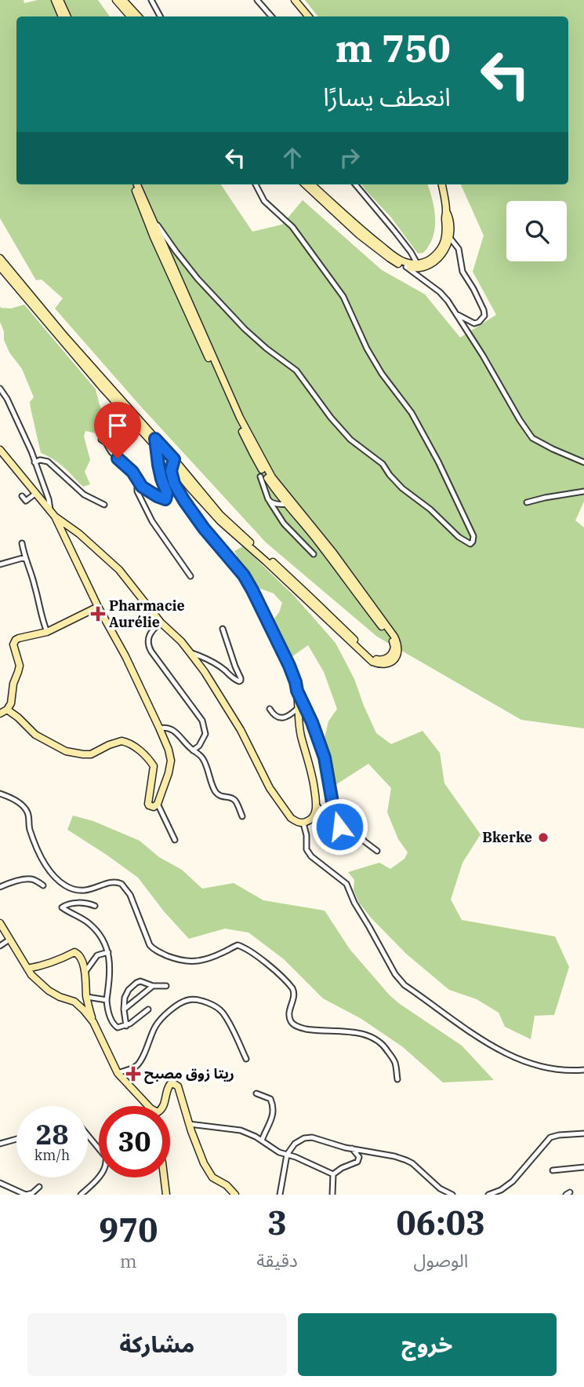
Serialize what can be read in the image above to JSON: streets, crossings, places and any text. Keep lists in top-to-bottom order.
{
  "places": {
    "health": ["Pharmacie Aurélie", "ريتا زوق مصبح"],
    "other": ["Bkerke"]
  },
  "page": {
    "turn": ["750 m", "انعطف يسارًا"],
    "speed": "28 km/h",
    "limit": "30",
    "eta": [
      "06:03",
      "الوصول",
      "3",
      "دقيقة",
      "970",
      "m"
    ],
    "buttons": ["خروج", "مشاركة"]
  }
}
